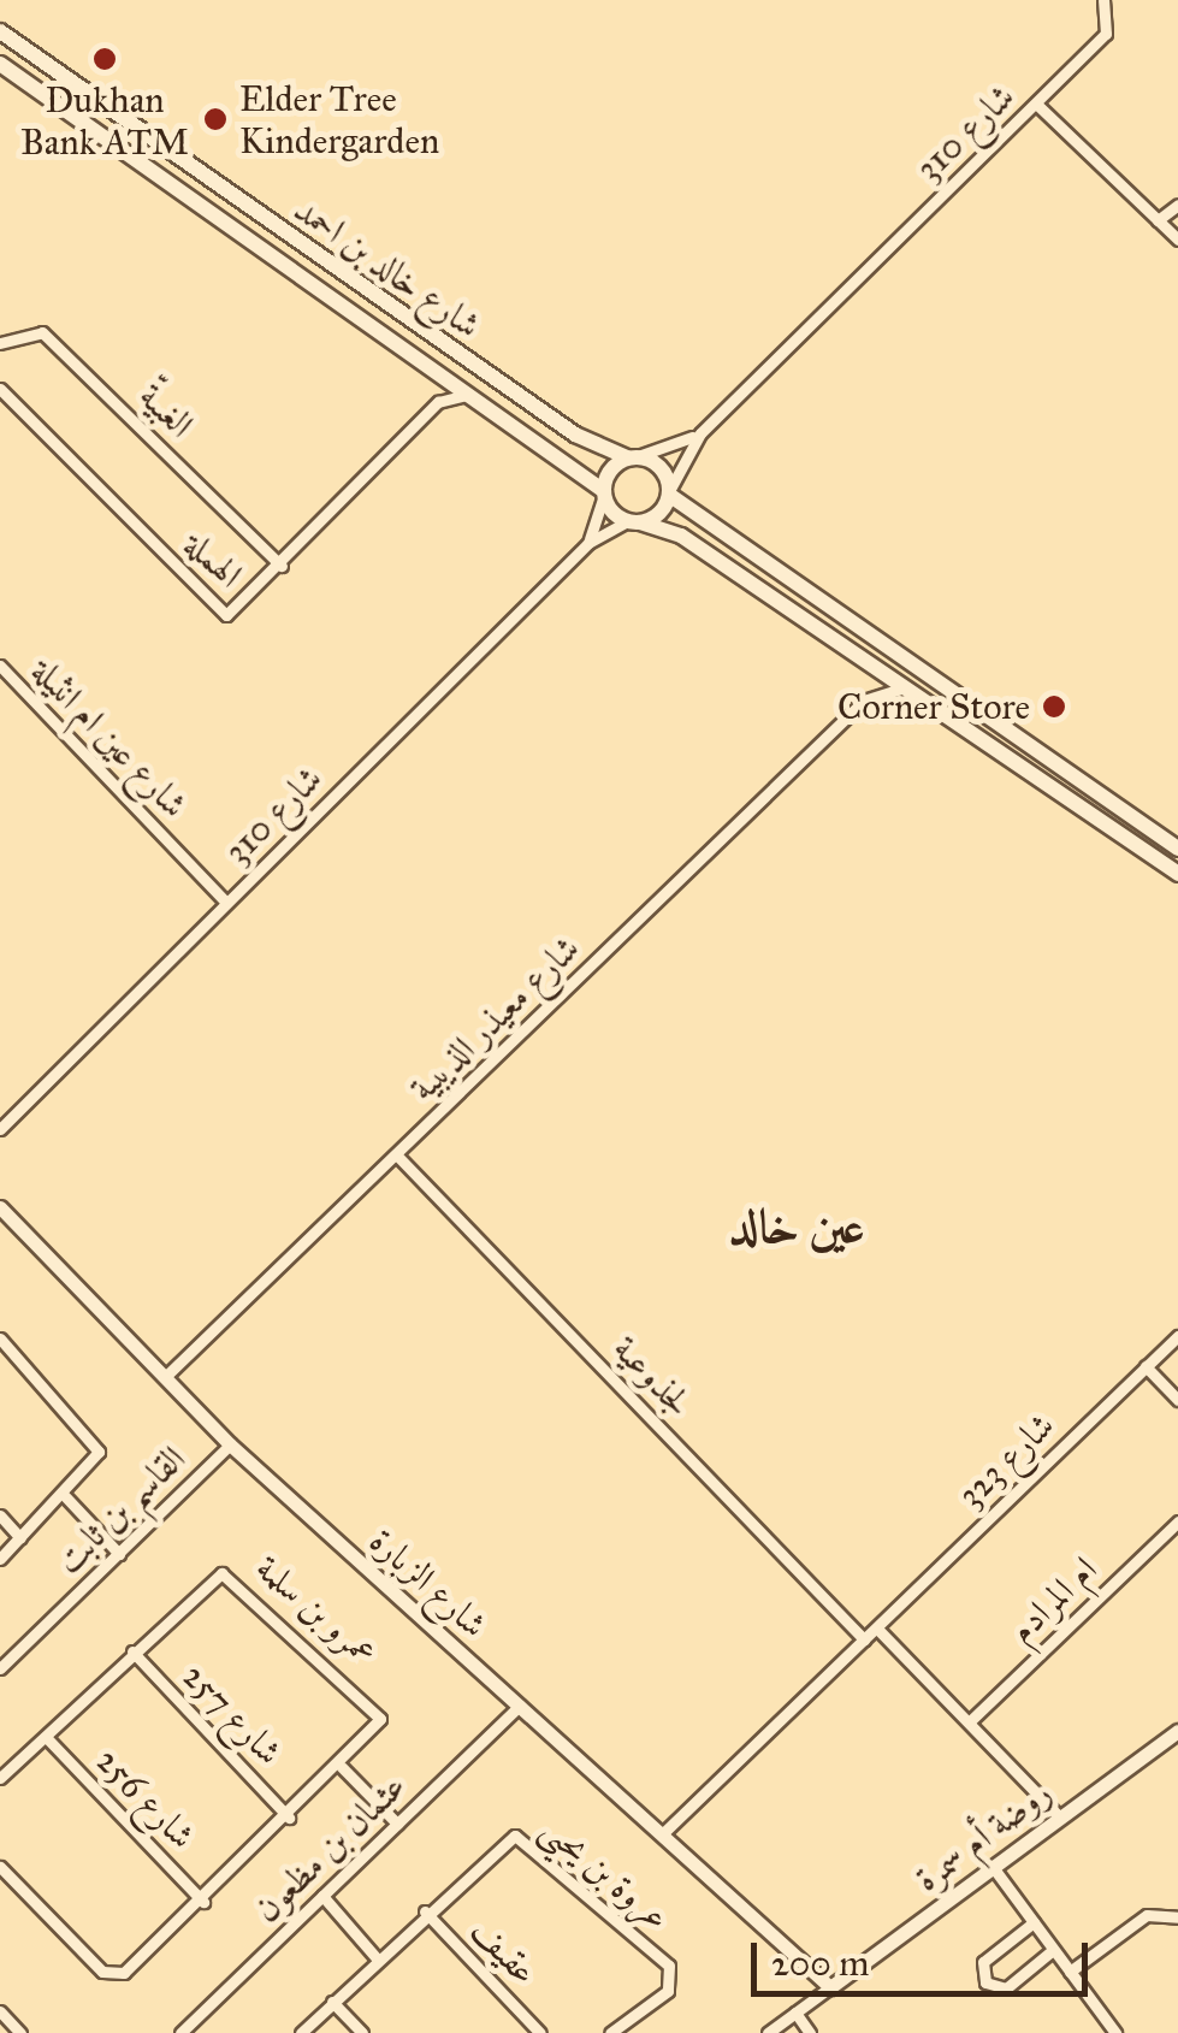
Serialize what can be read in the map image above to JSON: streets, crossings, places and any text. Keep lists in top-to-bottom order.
{
  "streets": {
    "main road": ["شارع خالد بن احمد"],
    "street": [
      "شارع 310",
      "الغبيةّ",
      "الهملة",
      "شارع عين ام انثيلة",
      "شارع معيذر الذيبية",
      "لجذوعية",
      "شارع 323",
      "القاسم بن ثابت",
      "شارع الزبارة",
      "ام المرادم",
      "عمرو بن سلمة",
      "شارع 257",
      "شارع 256",
      "روضة أم سمرة",
      "عثمان بن مظعون",
      "عروة بن يحيى",
      "عقيف"
    ]
  },
  "crossings": [
    ["شارع 310", "شارع خالد بن احمد"],
    ["شارع 310", "شارع عين ام انثيلة"],
    ["الغبيةّ", "الهملة"],
    ["شارع معيذر الذيبية", "لجذوعية"],
    ["شارع معيذر الذيبية", "شارع الزبارة"],
    ["لجذوعية", "شارع 323"],
    ["شارع 323", "شارع الزبارة"],
    ["القاسم بن ثابت", "شارع الزبارة"],
    ["شارع الزبارة", "روضة أم سمرة"],
    ["شارع الزبارة", "عثمان بن مظعون"],
    ["عمرو بن سلمة", "شارع 257"],
    ["عمرو بن سلمة", "شارع 256"],
    ["عروة بن يحيى", "عقيف"]
  ],
  "districts": ["عين خالد"],
  "places": ["Dukhan Bank ATM", "Elder Tree Kindergarden", "Corner Store"],
  "scale_bar": "200 m"
}
